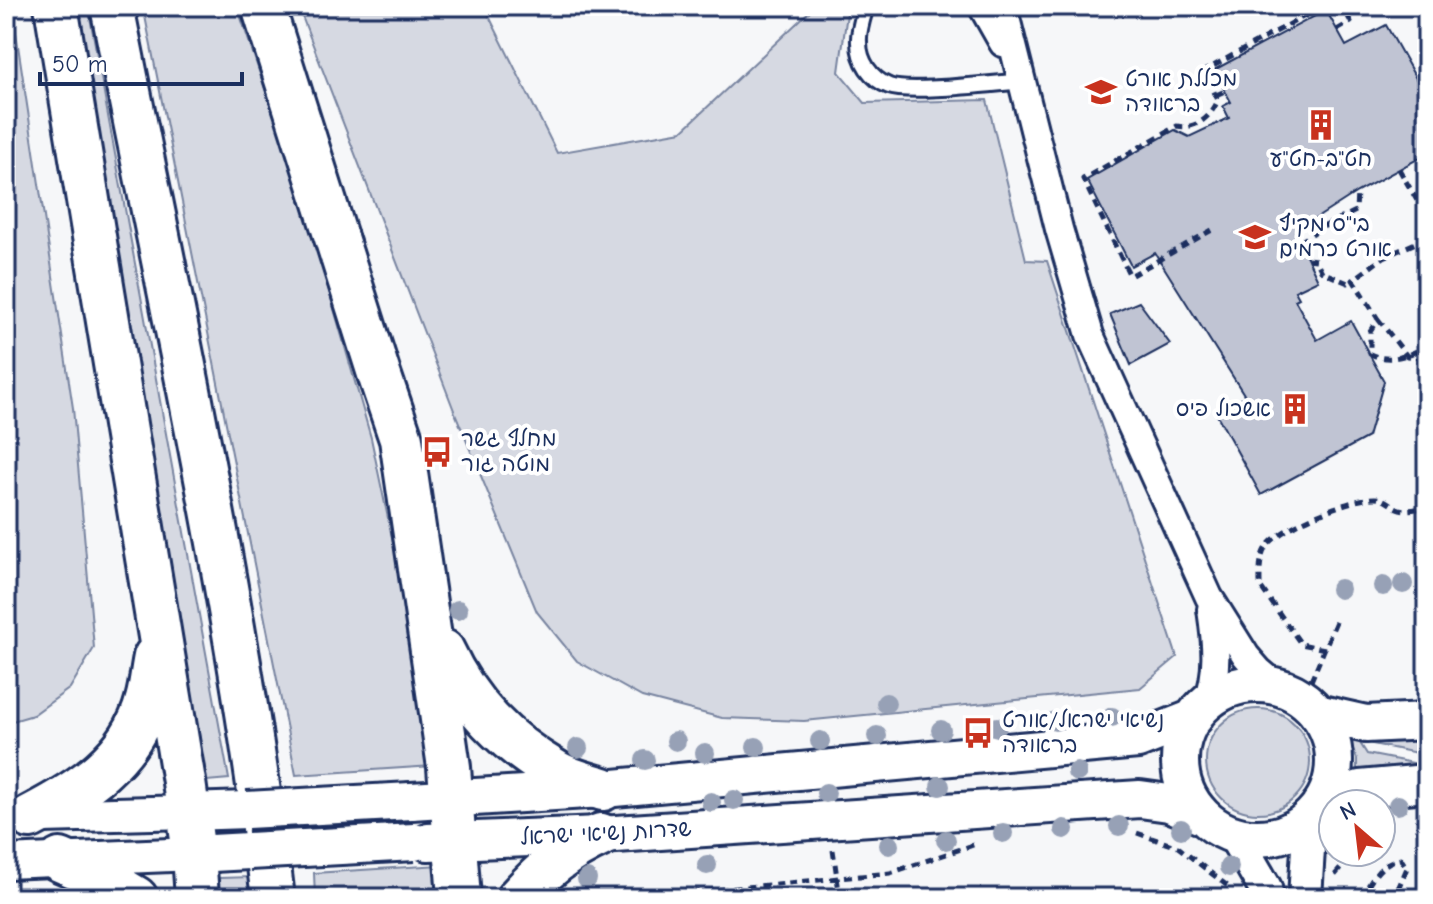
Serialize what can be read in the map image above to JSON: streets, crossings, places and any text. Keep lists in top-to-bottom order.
{
  "streets": {
    "main road": ["שדרות נשיאי ישראל"]
  },
  "places": {
    "school or university": ["מכללת אורט בראודה", "בי\"ס מקיף אורט כרמים"],
    "building": ["חט\"ב-חט\"ע", "אשכול פיס"],
    "bus stop": ["מחלף גשר מוטה גור", "נשיאי ישראל/אורט בראודה"]
  },
  "scale_bar": "50 m",
  "north": "top left"
}
